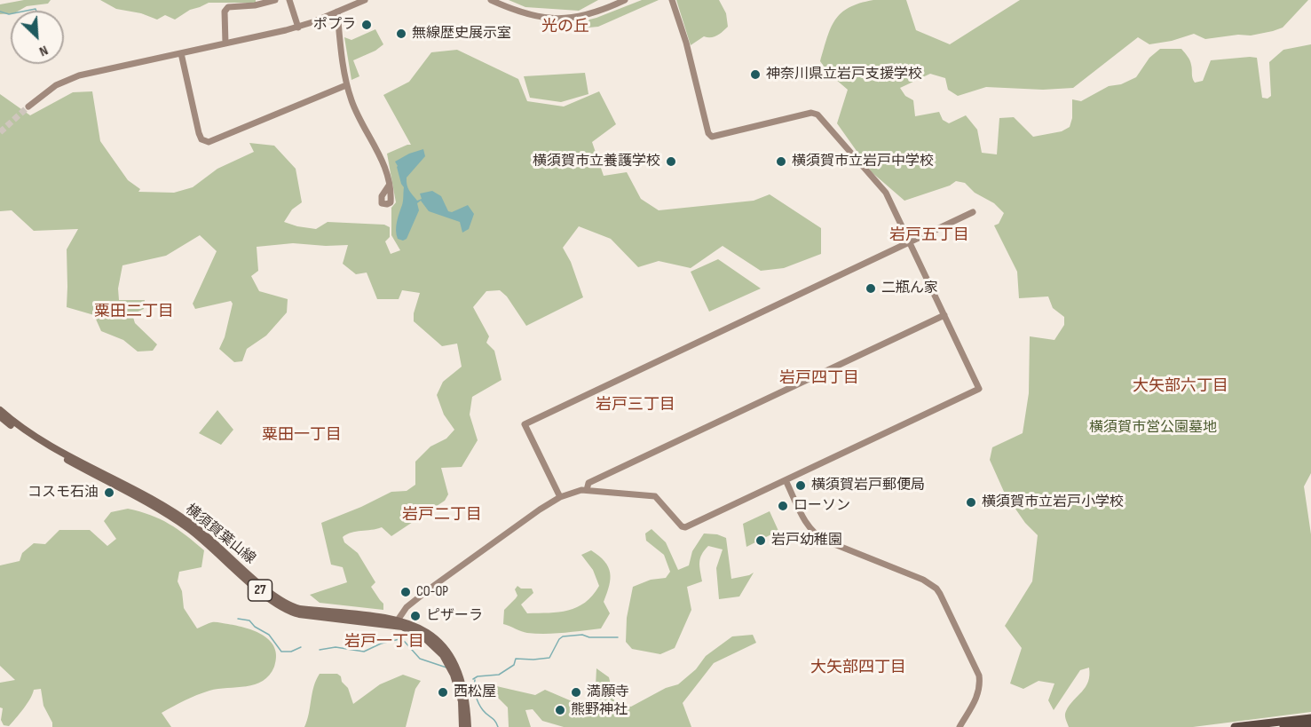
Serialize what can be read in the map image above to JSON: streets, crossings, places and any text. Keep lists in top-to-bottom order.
{
  "streets": {
    "main road": ["横須賀葉山線", "27"]
  },
  "districts": [
    "光の丘",
    "岩戸五丁目",
    "粟田二丁目",
    "岩戸四丁目",
    "大矢部六丁目",
    "岩戸三丁目",
    "粟田一丁目",
    "岩戸二丁目",
    "岩戸一丁目",
    "大矢部四丁目"
  ],
  "parks": ["横須賀市営公園墓地"],
  "places": [
    "ポプラ",
    "無線歴史展示室",
    "神奈川県立岩戸支援学校",
    "横須賀市立養護学校",
    "横須賀市立岩戸中学校",
    "二瓶ん家",
    "横須賀岩戸郵便局",
    "コスモ石油",
    "横須賀市立岩戸小学校",
    "ローソン",
    "岩戸幼稚園",
    "CO-OP",
    "ピザーラ",
    "西松屋",
    "満願寺",
    "熊野神社"
  ],
  "north": "bottom right"
}
